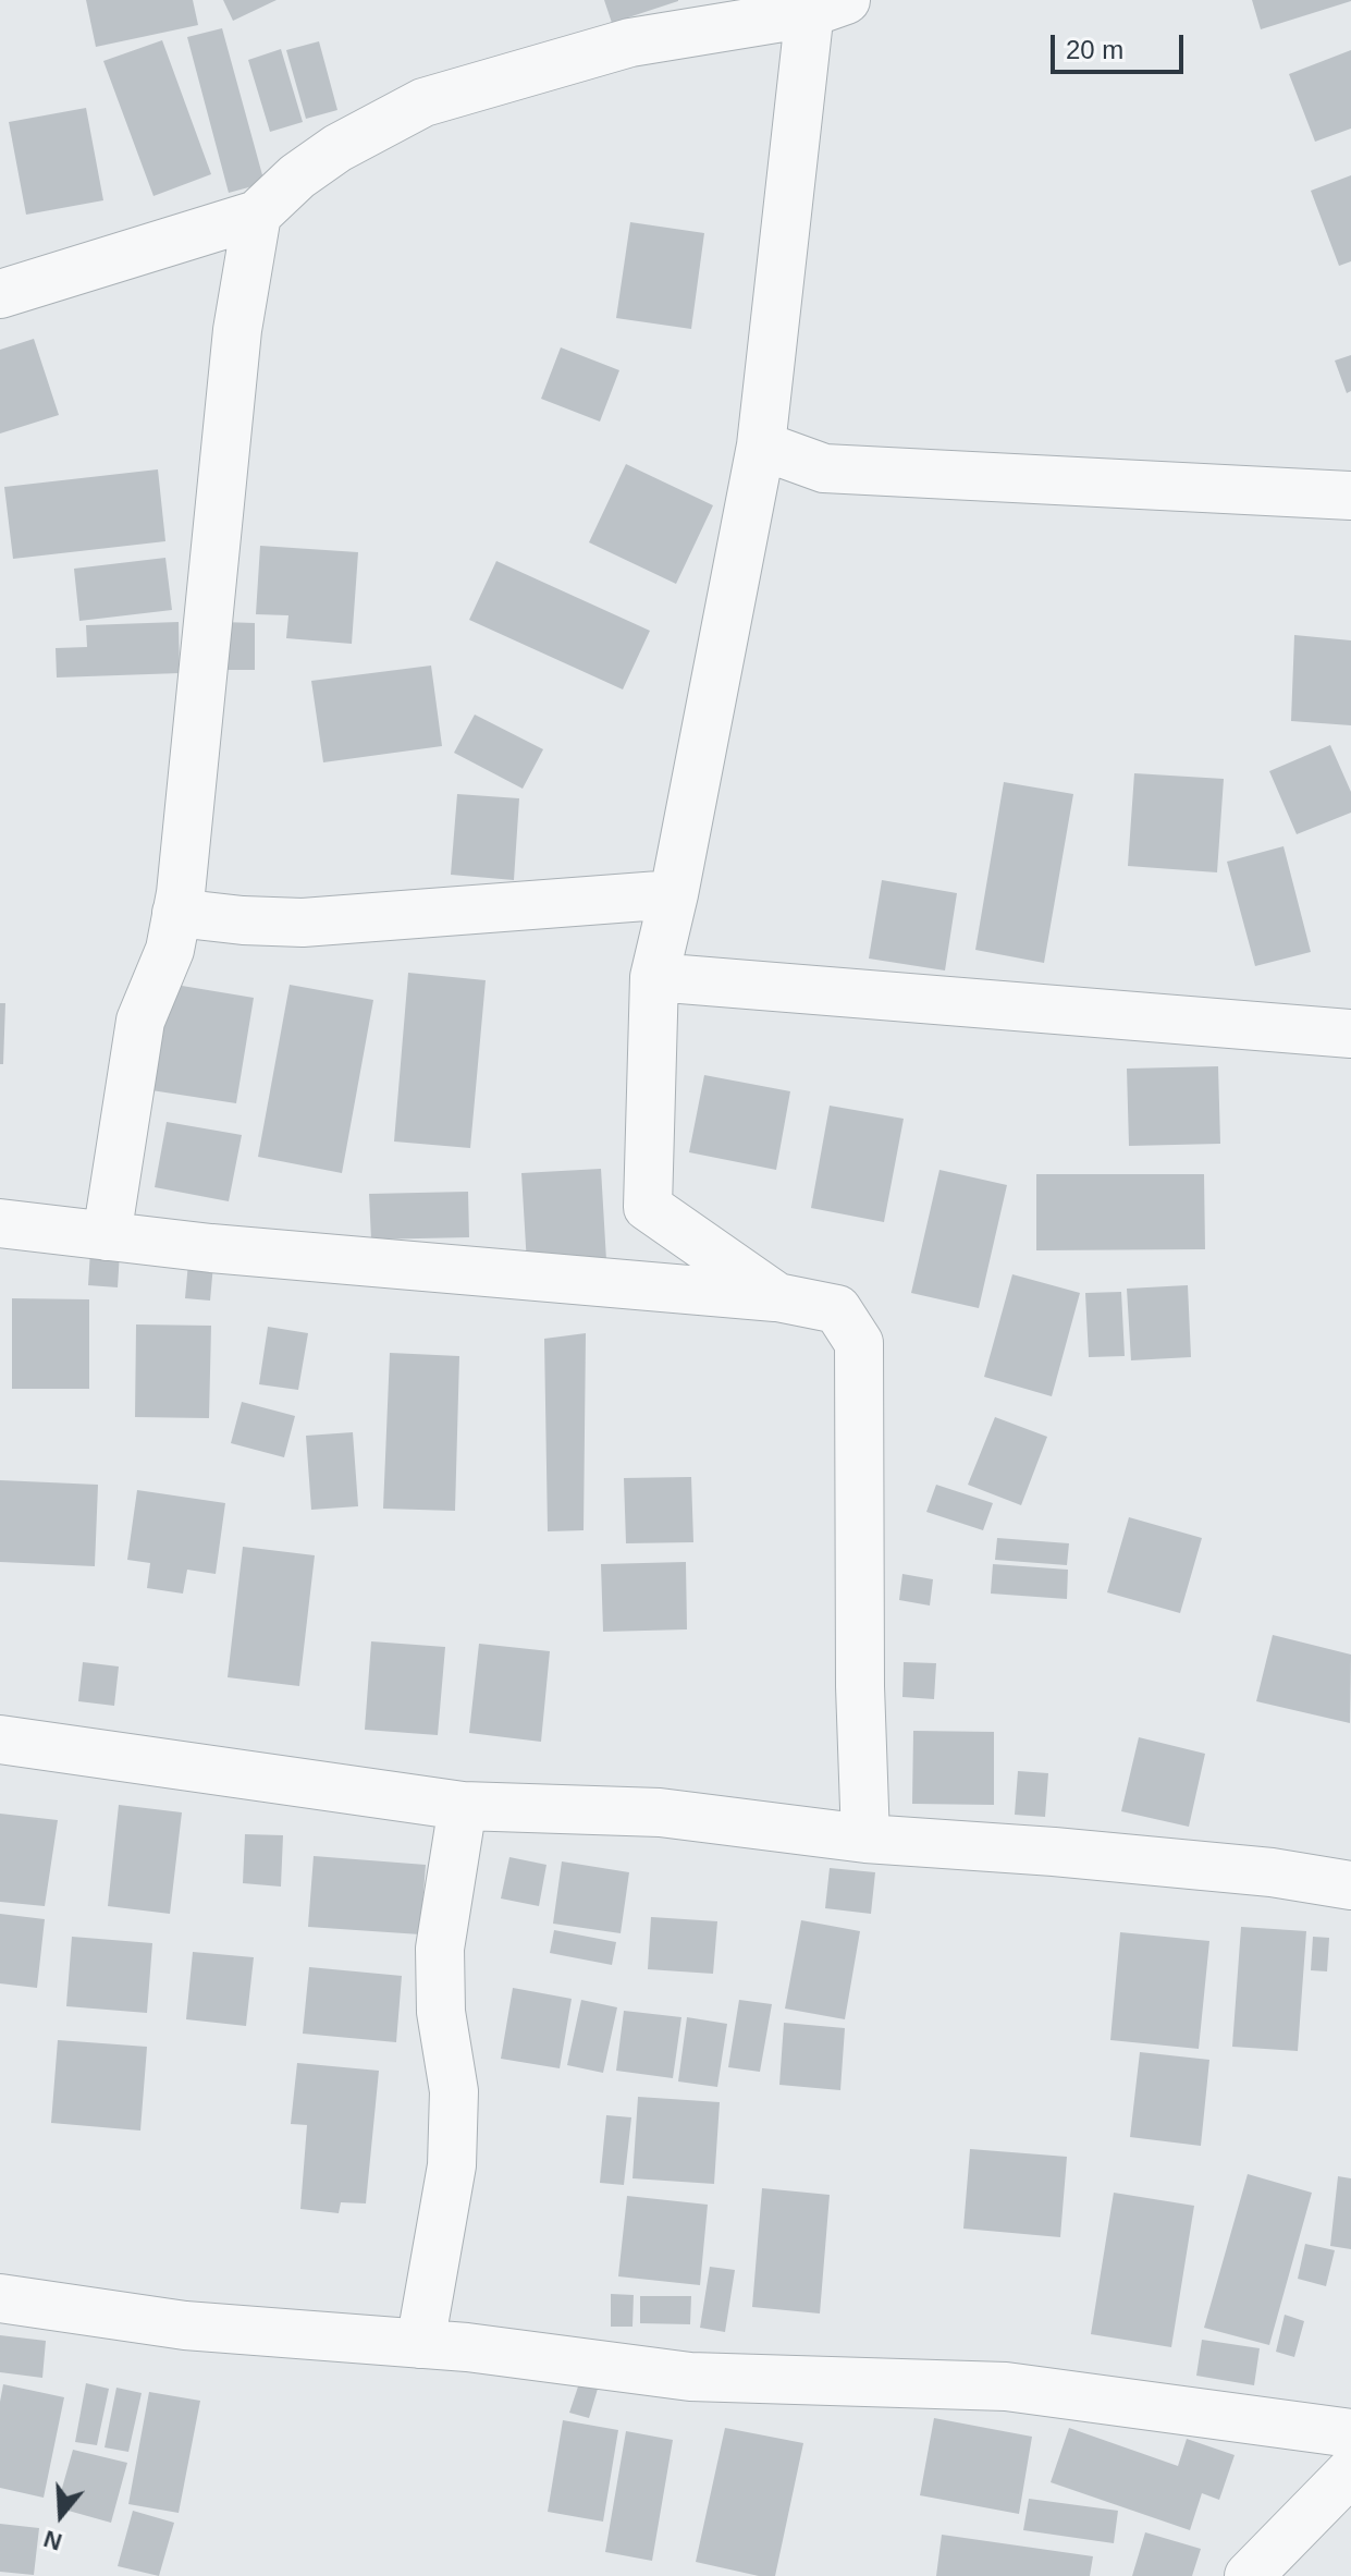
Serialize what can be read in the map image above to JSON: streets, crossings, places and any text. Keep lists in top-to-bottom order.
{
  "scale_bar": "20 m",
  "north": "bottom"
}
